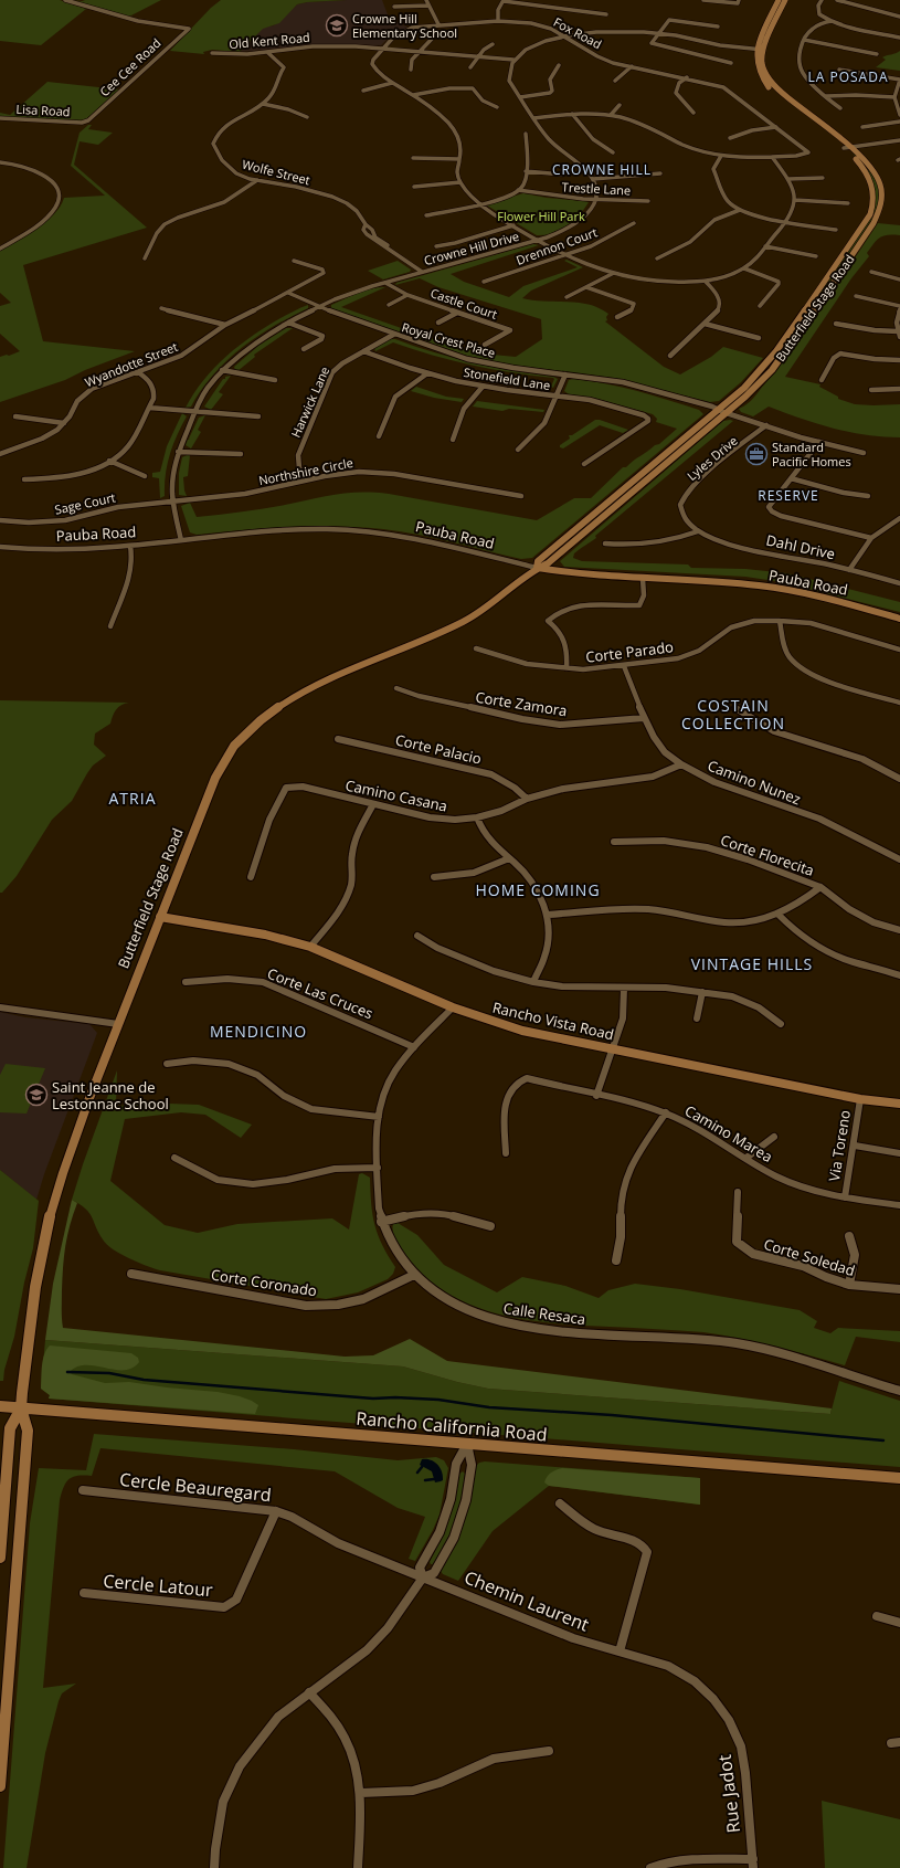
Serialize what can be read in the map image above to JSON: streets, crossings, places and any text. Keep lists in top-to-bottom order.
{
  "streets": {
    "main road": [
      "Butterfield Stage Road",
      "Pauba Road",
      "Rancho Vista Road",
      "Rancho California Road"
    ],
    "street": [
      "Fox Road",
      "Old Kent Road",
      "Cee Cee Road",
      "Lisa Road",
      "Wolfe Street",
      "Trestle Lane",
      "Drennon Court",
      "Crowne Hill Drive",
      "Castle Court",
      "Royal Crest Place",
      "Wyandotte Street",
      "Stonefield Lane",
      "Harwick Lane",
      "Lyles Drive",
      "Northshire Circle",
      "Sage Court",
      "Dahl Drive",
      "Corte Parado",
      "Corte Zamora",
      "Corte Palacio",
      "Camino Nunez",
      "Camino Casana",
      "Corte Florecita",
      "Corte Las Cruces",
      "Camino Marea",
      "Via Toreno",
      "Corte Soledad",
      "Corte Coronado",
      "Calle Resaca",
      "Cercle Beauregard",
      "Cercle Latour",
      "Chemin Laurent",
      "Rue Jadot"
    ]
  },
  "crossings": [
    ["Fox Road", "Old Kent Road"],
    ["Old Kent Road", "Wolfe Street"],
    ["Cee Cee Road", "Lisa Road"],
    ["Wolfe Street", "Crowne Hill Drive"],
    ["Trestle Lane", "Crowne Hill Drive"],
    ["Crowne Hill Drive", "Castle Court"],
    ["Crowne Hill Drive", "Royal Crest Place"],
    ["Crowne Hill Drive", "Northshire Circle"],
    ["Crowne Hill Drive", "Sage Court"],
    ["Crowne Hill Drive", "Pauba Road"],
    ["Butterfield Stage Road", "Royal Crest Place"],
    ["Butterfield Stage Road", "Pauba Road"],
    ["Butterfield Stage Road", "Rancho Vista Road"],
    ["Butterfield Stage Road", "Rancho California Road"],
    ["Royal Crest Place", "Wyandotte Street"],
    ["Royal Crest Place", "Harwick Lane"],
    ["Royal Crest Place", "Lyles Drive"],
    ["Stonefield Lane", "Harwick Lane"],
    ["Harwick Lane", "Northshire Circle"],
    ["Lyles Drive", "Dahl Drive"],
    ["Northshire Circle", "Sage Court"],
    ["Corte Parado", "Camino Nunez"],
    ["Corte Zamora", "Camino Nunez"],
    ["Corte Palacio", "Camino Casana"],
    ["Camino Nunez", "Camino Casana"],
    ["Corte Las Cruces", "Calle Resaca"],
    ["Rancho Vista Road", "Via Toreno"],
    ["Rancho Vista Road", "Calle Resaca"],
    ["Camino Marea", "Via Toreno"],
    ["Corte Coronado", "Calle Resaca"],
    ["Cercle Beauregard", "Cercle Latour"],
    ["Cercle Beauregard", "Chemin Laurent"],
    ["Chemin Laurent", "Rue Jadot"]
  ],
  "districts": [
    "LA POSADA",
    "CROWNE HILL",
    "RESERVE",
    "COSTAIN COLLECTION",
    "ATRIA",
    "HOME COMING",
    "VINTAGE HILLS",
    "MENDICINO"
  ],
  "parks": ["Flower Hill Park"],
  "places": {
    "school or university": ["Crowne Hill Elementary School", "Saint Jeanne de Lestonnac School"],
    "office": ["Standard Pacific Homes"]
  }
}
